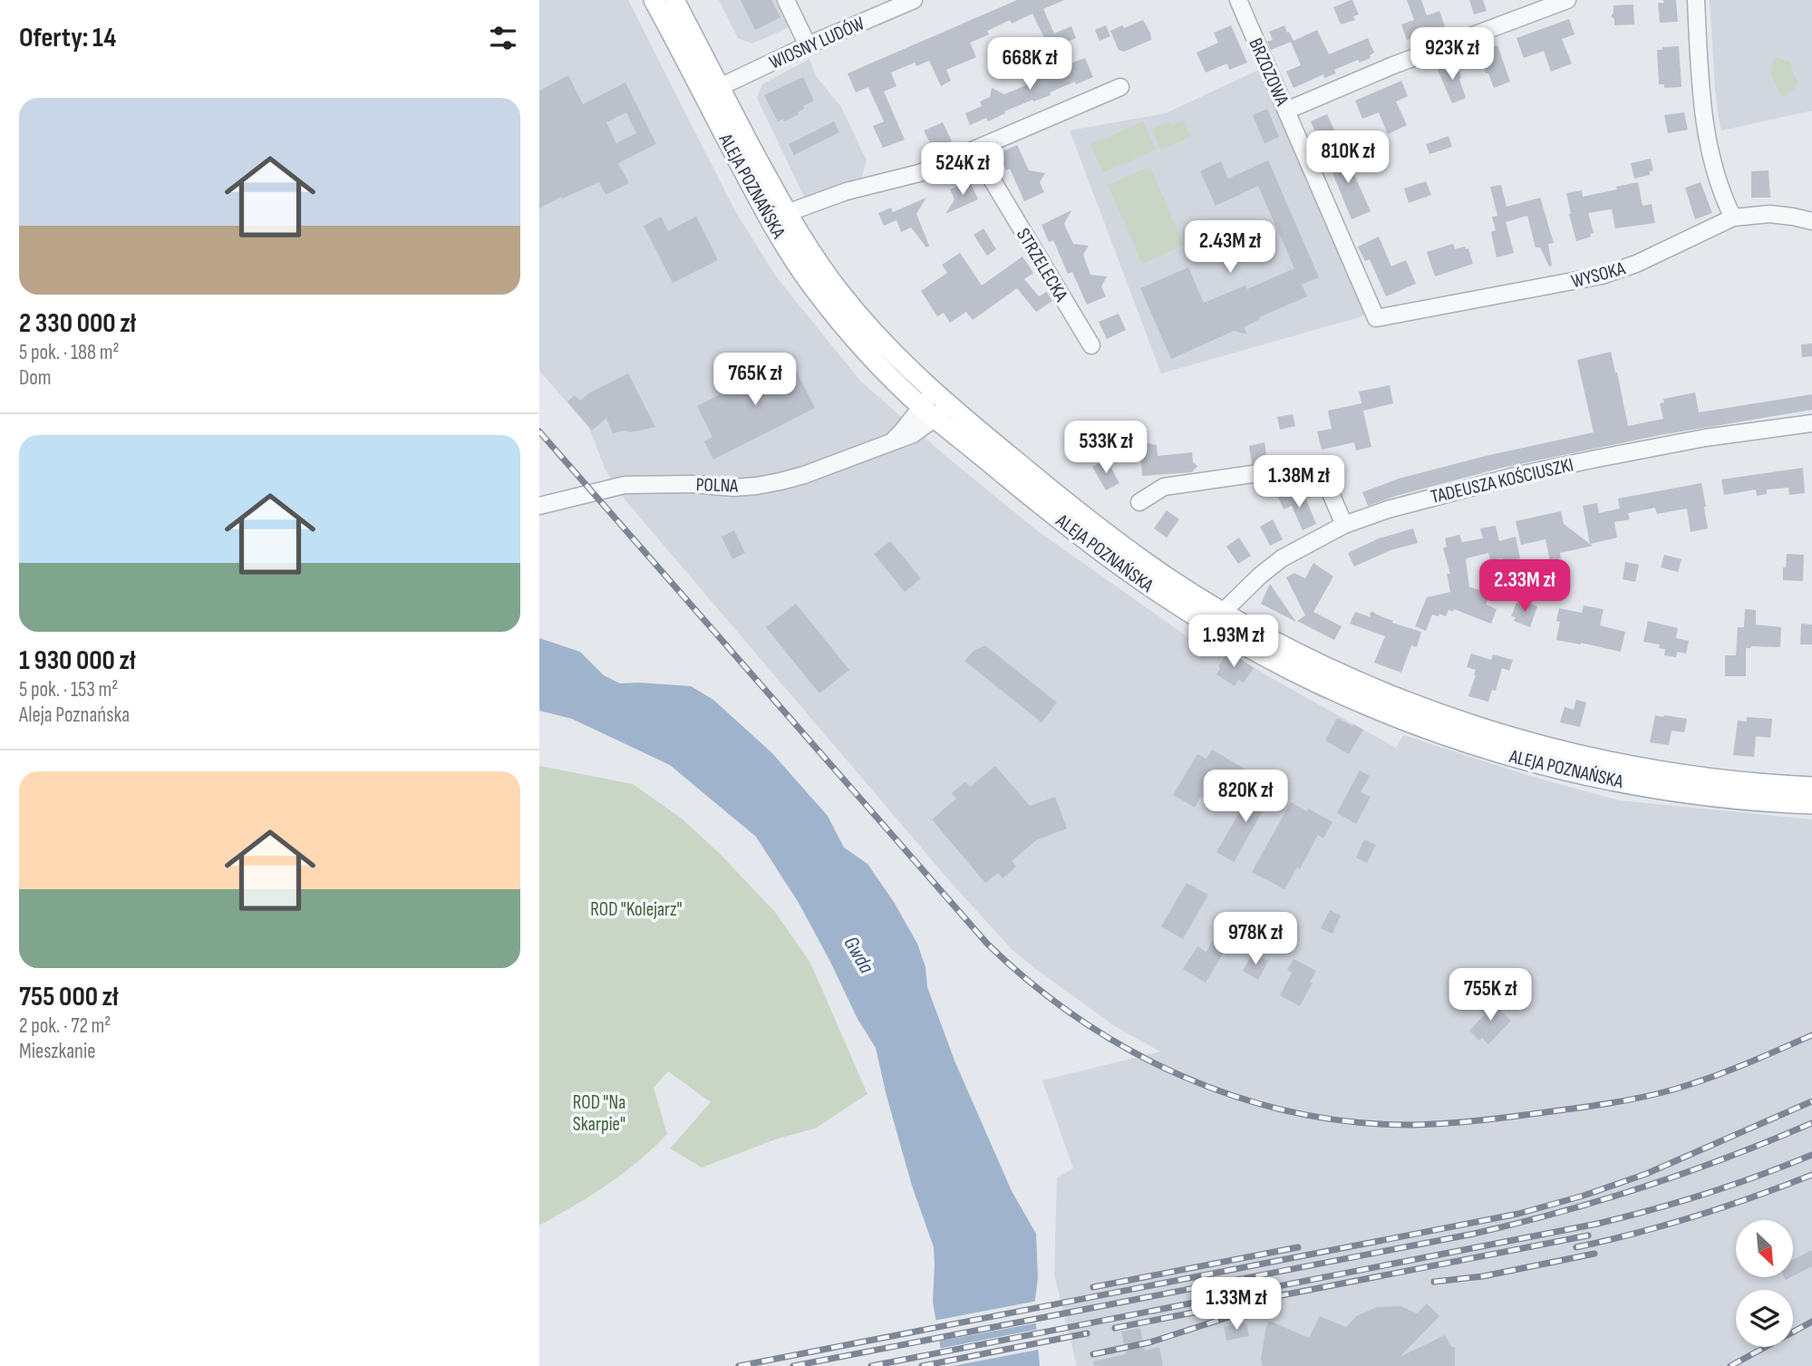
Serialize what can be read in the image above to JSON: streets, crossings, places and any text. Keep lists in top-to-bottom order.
{
  "streets": {
    "main road": ["ALEJA POZNAŃSKA"],
    "street": [
      "WIOSNY LUDÓW",
      "BRZOZOWA",
      "STRZELECKA",
      "WYSOKA",
      "TADEUSZA KOŚCIUSZKI",
      "POLNA"
    ]
  },
  "crossings": [
    ["WIOSNY LUDÓW", "ALEJA POZNAŃSKA"],
    ["BRZOZOWA", "WYSOKA"],
    ["ALEJA POZNAŃSKA", "TADEUSZA KOŚCIUSZKI"],
    ["ALEJA POZNAŃSKA", "POLNA"]
  ],
  "water": ["Gwda"],
  "parks": ["ROD \"Kolejarz\"", "ROD \"Na Skarpie\""],
  "north": "bottom right",
  "page": {
    "heading": "Oferty: 14",
    "price": [
      "923K zł",
      "668K zł",
      "810K zł",
      "524K zł",
      "2.43M zł",
      "765K zł",
      "533K zł",
      "1.38M zł",
      "2.33M zł",
      "1.93M zł",
      "820K zł",
      "978K zł",
      "755K zł",
      "1.33M zł"
    ],
    "list": [
      {
        "name": "2 330 000 zł",
        "note": "5 pok. · 188 m² · Dom"
      },
      {
        "name": "1 930 000 zł",
        "note": "5 pok. · 153 m² · Aleja Poznańska"
      },
      {
        "name": "755 000 zł",
        "note": "2 pok. · 72 m² · Mieszkanie"
      }
    ]
  }
}
